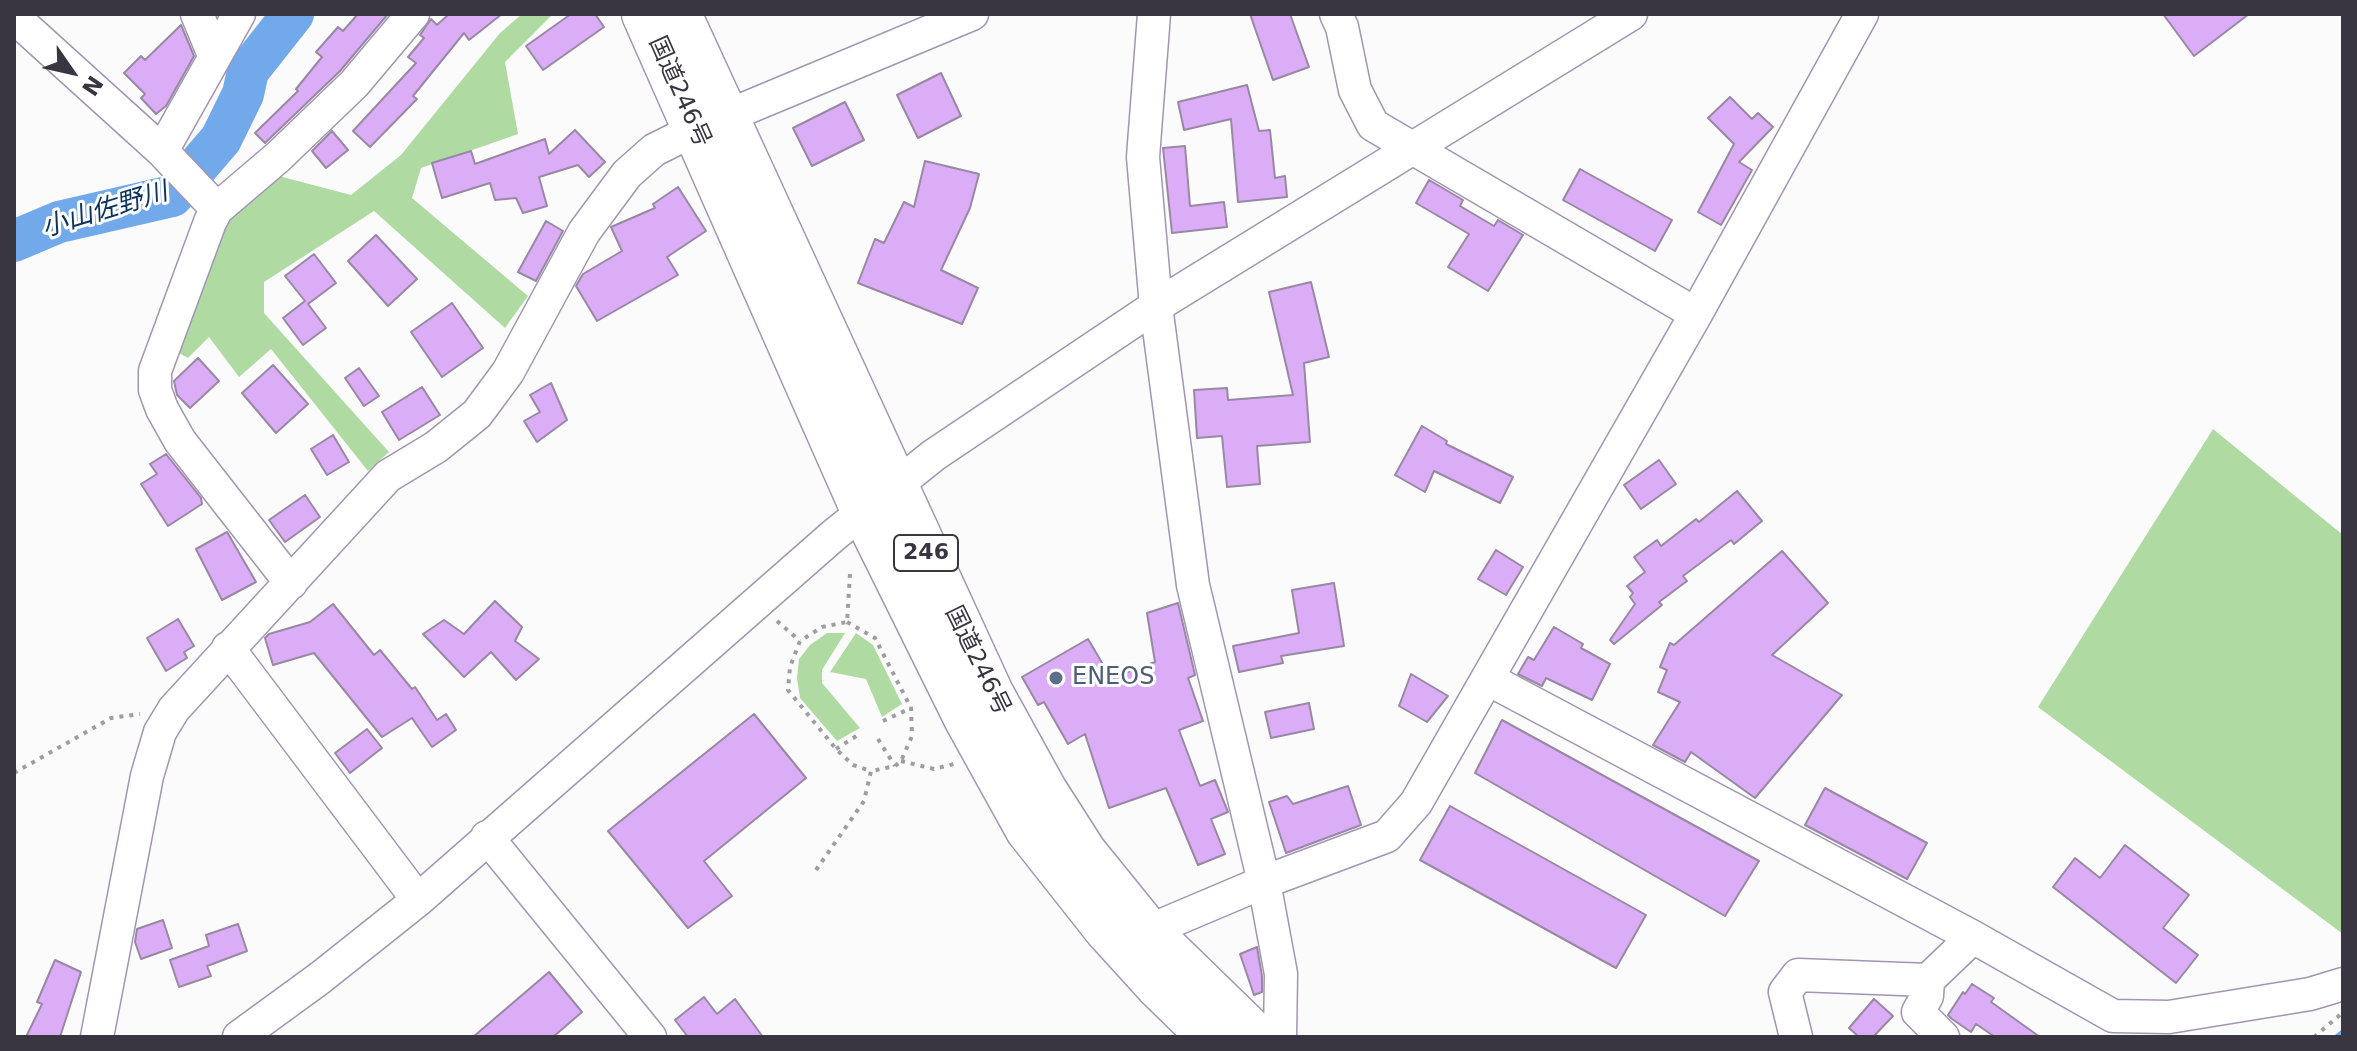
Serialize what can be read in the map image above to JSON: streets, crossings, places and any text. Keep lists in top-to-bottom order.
{
  "streets": {
    "highway": ["国道246号", "246"]
  },
  "water": ["小山佐野川"],
  "places": ["ENEOS"],
  "north": "bottom right"
}
